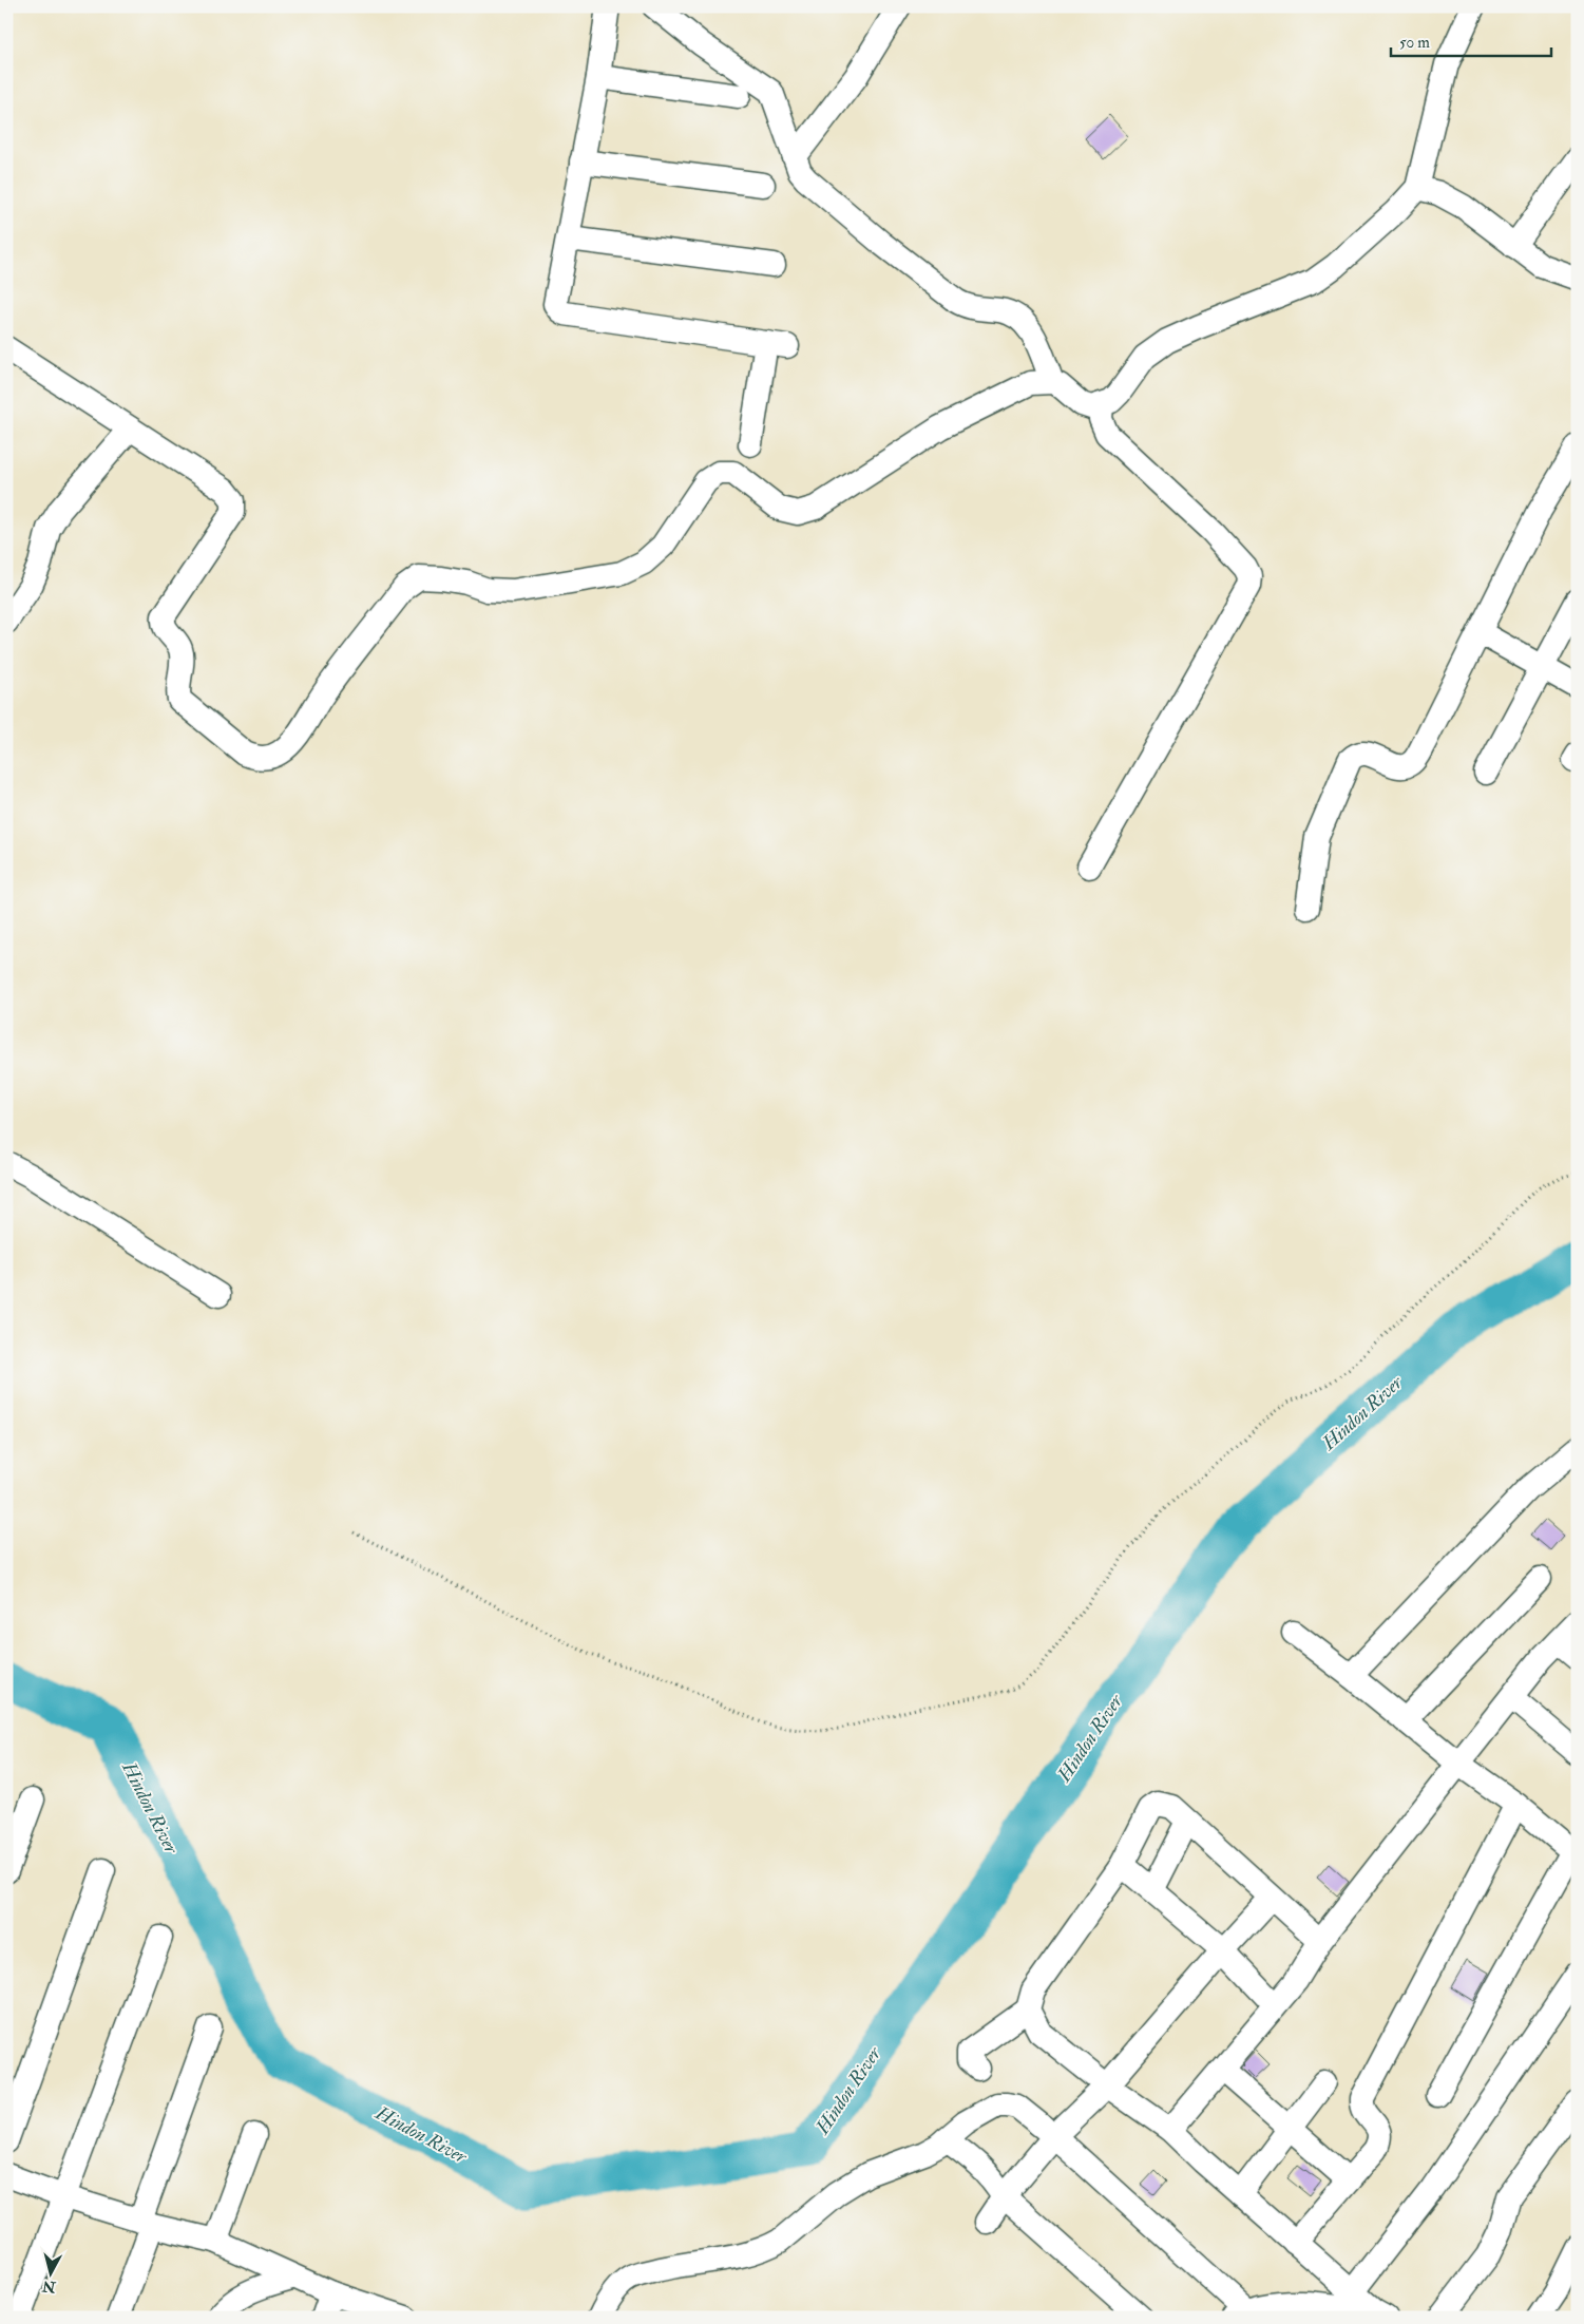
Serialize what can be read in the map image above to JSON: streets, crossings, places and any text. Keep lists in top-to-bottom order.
{
  "water": ["Hindon River"],
  "scale_bar": "50 m",
  "north": "bottom"
}
